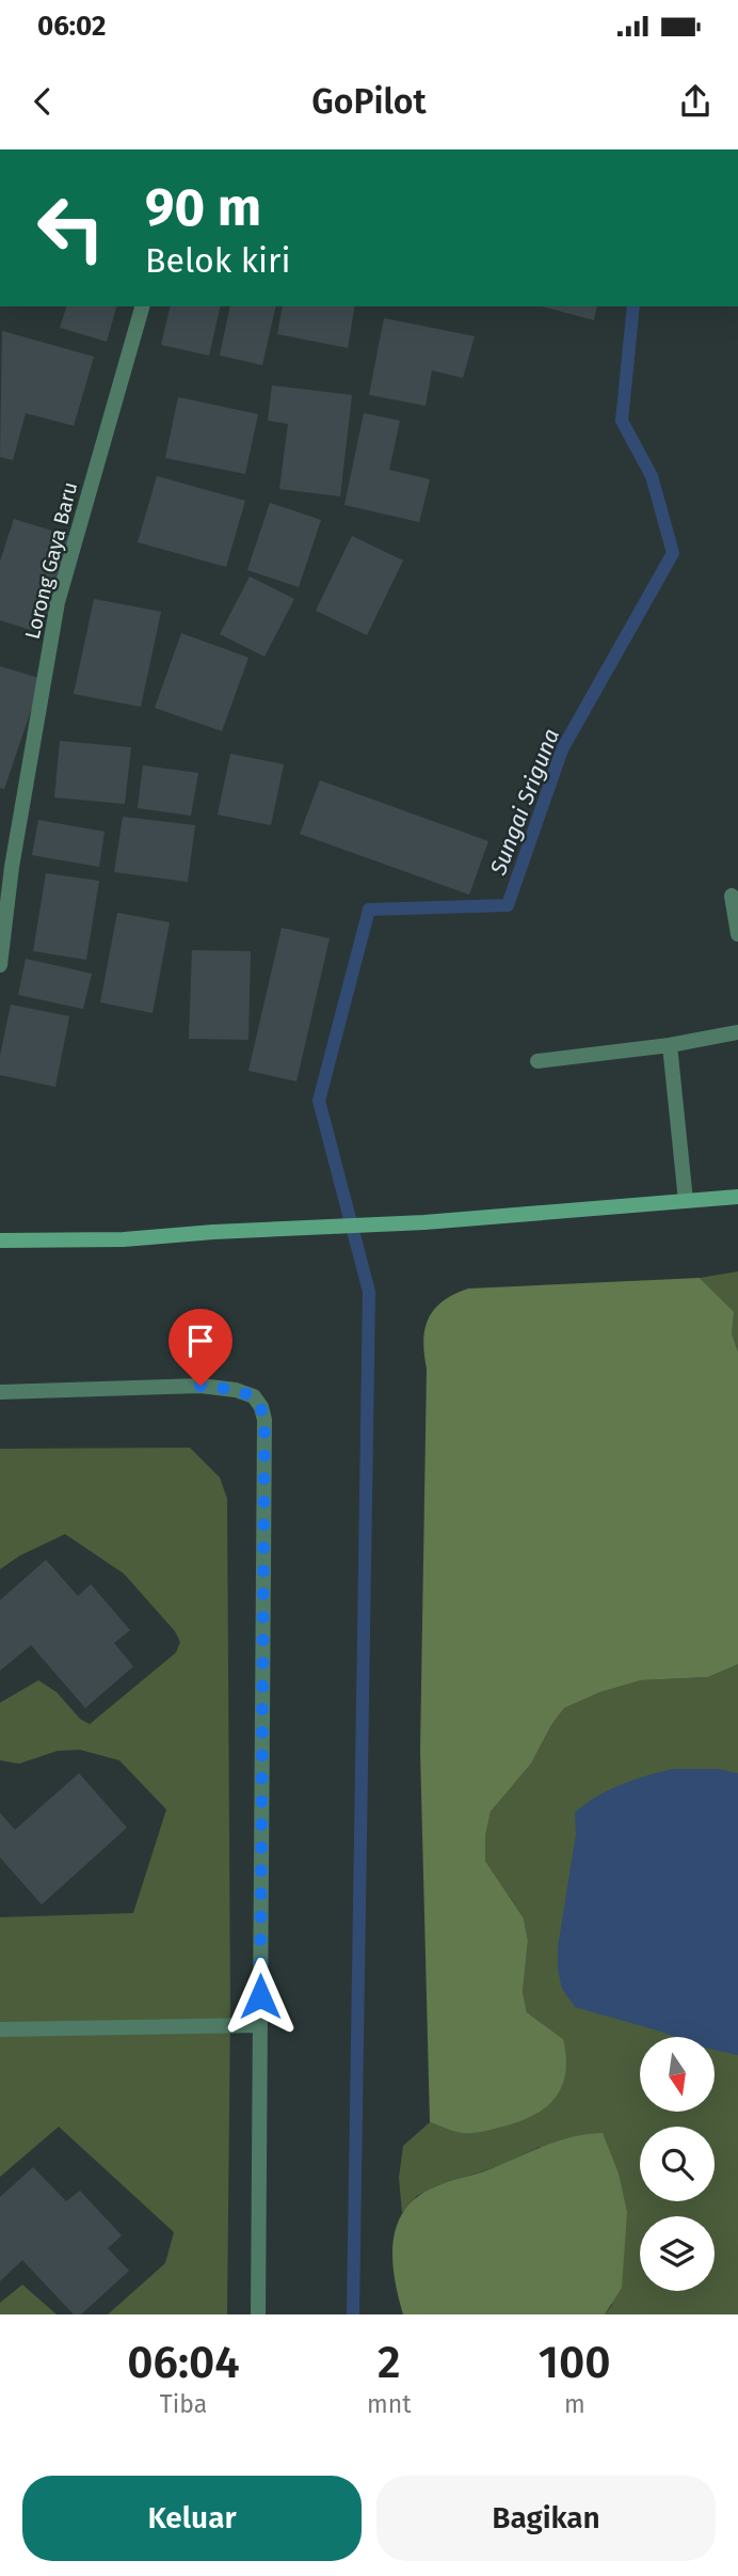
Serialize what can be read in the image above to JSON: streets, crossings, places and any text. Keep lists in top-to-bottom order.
{
  "streets": {
    "street": ["Lorong Gaya Baru"]
  },
  "water": ["Sungai Sriguna"],
  "north": "bottom",
  "page": {
    "status": "06:02",
    "header": "GoPilot",
    "turn": ["90 m", "Belok kiri"],
    "eta": [
      "06:04",
      "Tiba",
      "2",
      "mnt",
      "100",
      "m"
    ],
    "buttons": ["Keluar", "Bagikan"]
  }
}
